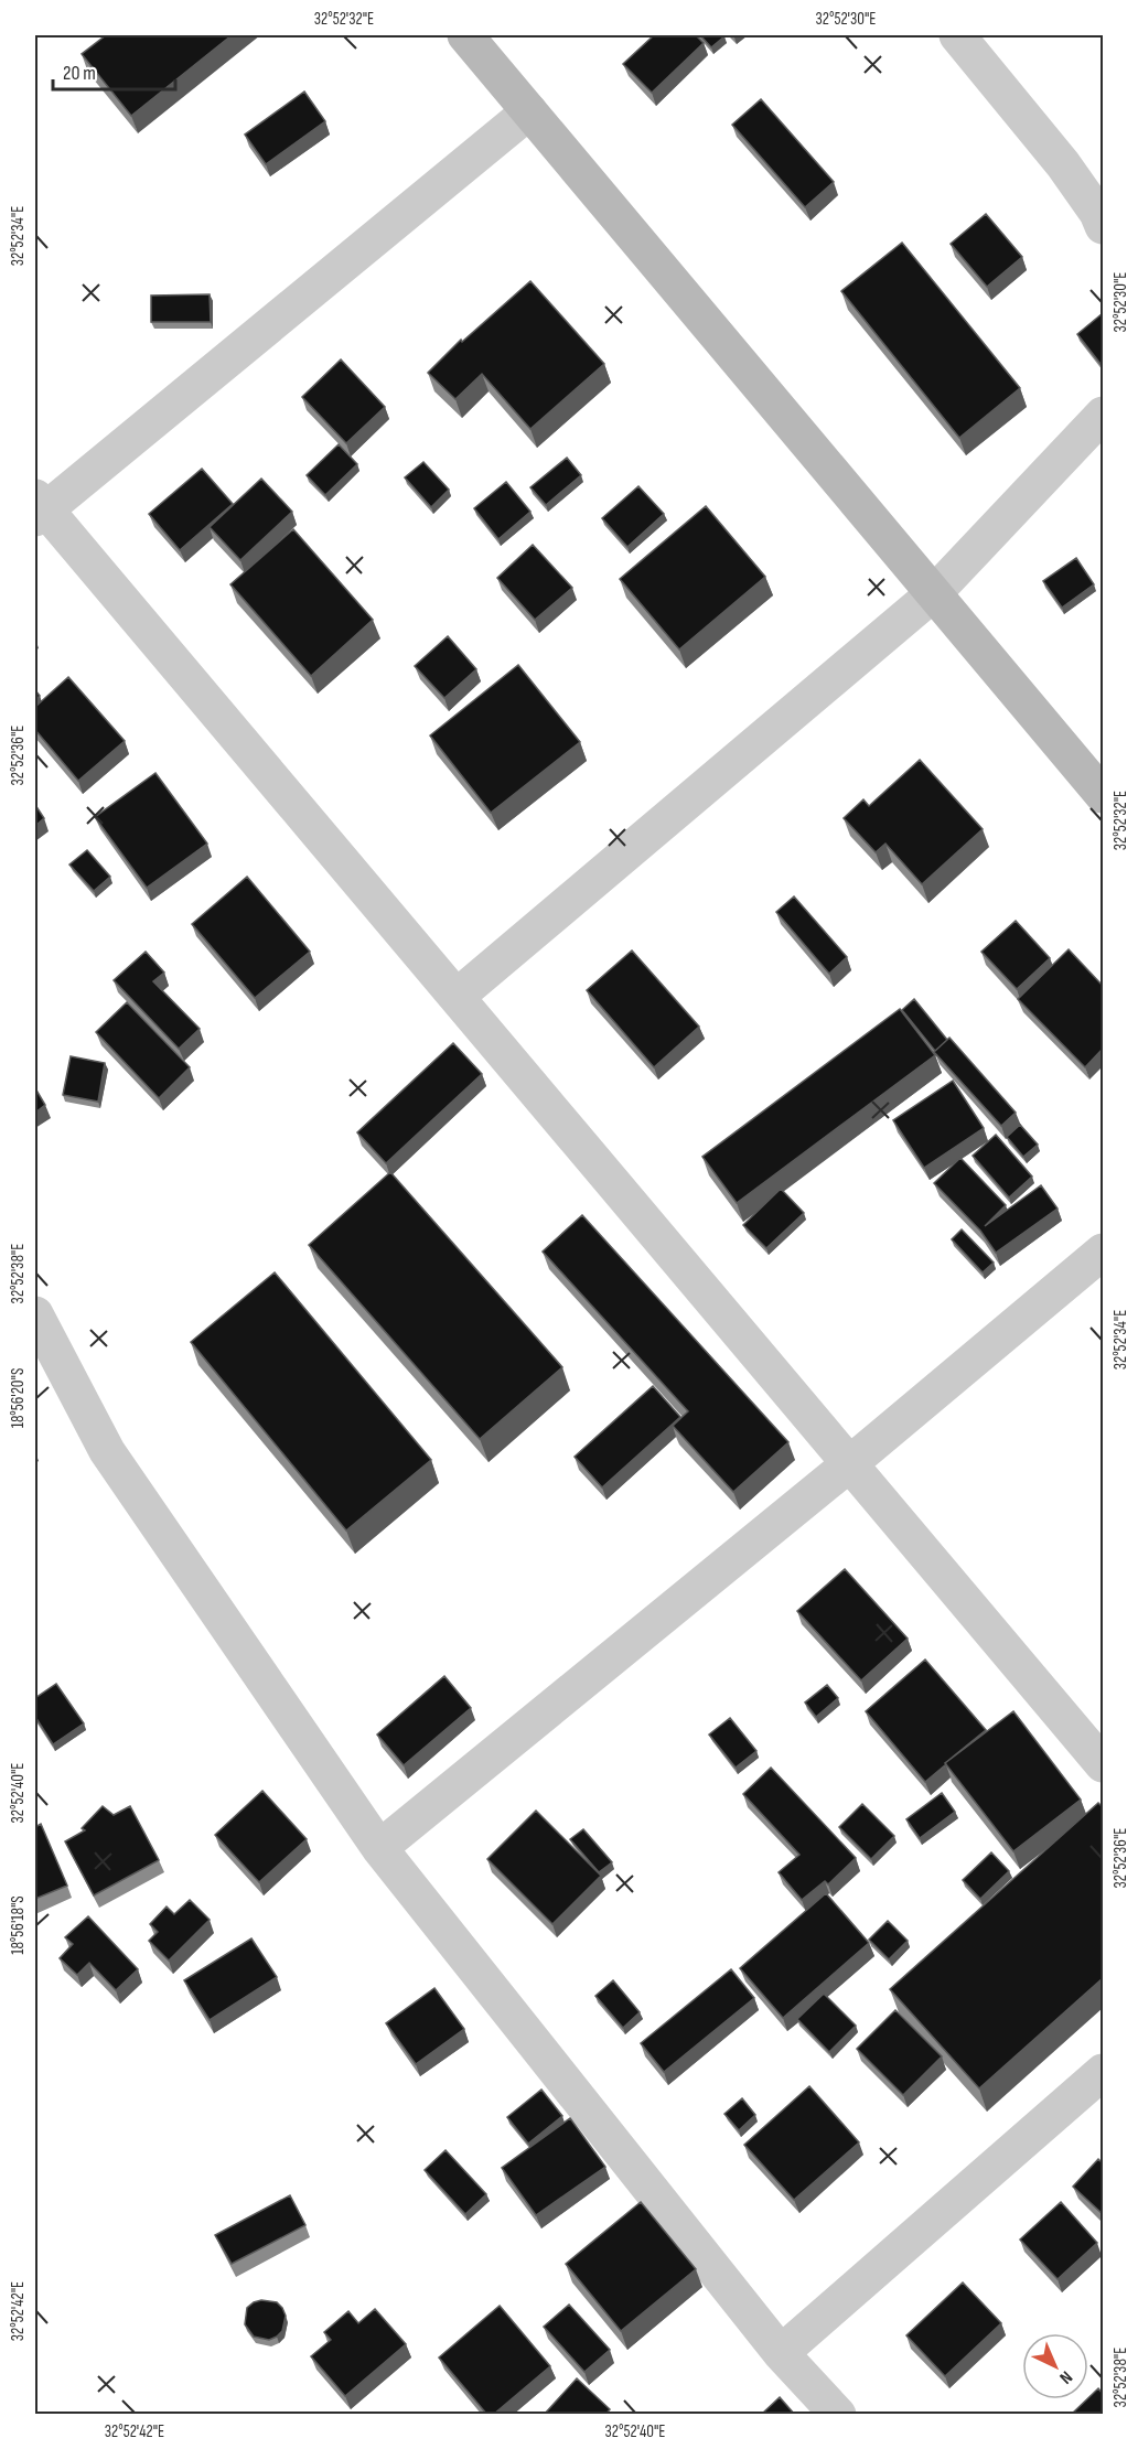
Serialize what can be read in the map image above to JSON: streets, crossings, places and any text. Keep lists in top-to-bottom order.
{
  "scale_bar": "20 m",
  "north": "bottom right",
  "coordinates": [
    "32°52'32\"E",
    "32°52'30\"E",
    "32°52'34\"E",
    "32°52'36\"E",
    "32°52'38\"E",
    "18°56'20\"S",
    "32°52'40\"E",
    "18°56'18\"S",
    "32°52'42\"E"
  ]
}
